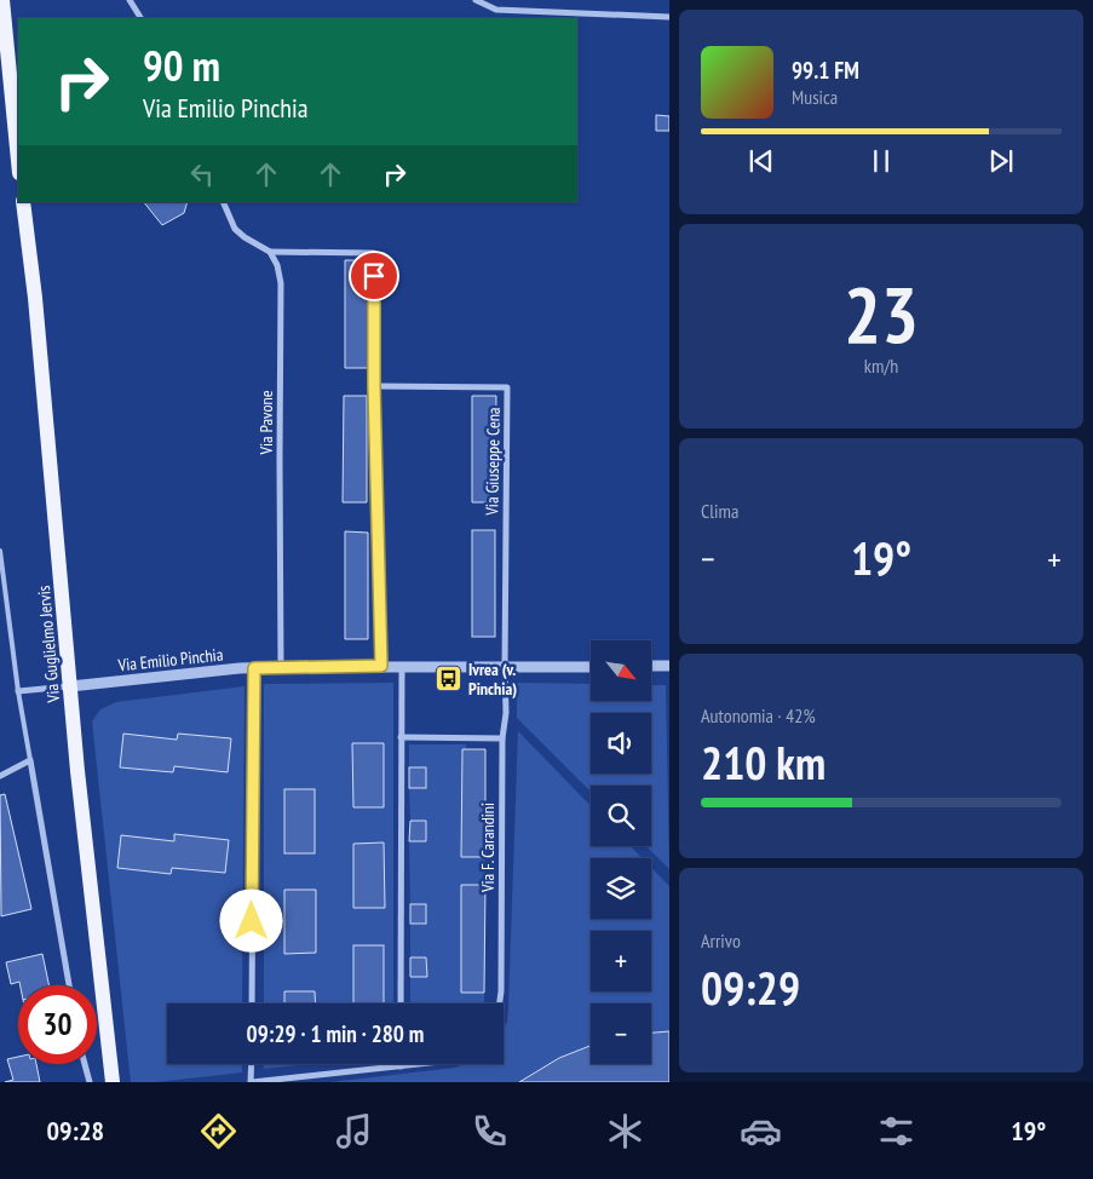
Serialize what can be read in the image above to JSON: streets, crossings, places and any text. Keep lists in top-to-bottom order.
{
  "streets": {
    "main road": ["Via Guglielmo Jervis"],
    "street": [
      "Via Pavone",
      "Via Giuseppe Cena",
      "Via Emilio Pinchia",
      "Via F. Carandini"
    ]
  },
  "crossings": [
    ["Via Pavone", "Via Emilio Pinchia"],
    ["Via Giuseppe Cena", "Via Emilio Pinchia"],
    ["Via Giuseppe Cena", "Via F. Carandini"],
    ["Via Guglielmo Jervis", "Via Emilio Pinchia"],
    ["Via Emilio Pinchia", "Via F. Carandini"]
  ],
  "places": {
    "bus stop": ["Ivrea (v. Pinchia)"]
  },
  "north": "bottom right",
  "page": {
    "turn": ["90 m", "Via Emilio Pinchia"],
    "song": ["99.1 FM", "Musica"],
    "tile": [
      ["23", "km/h"],
      "Clima",
      ["Autonomia · 42%", "210 km"],
      ["Arrivo", "09:29"]
    ],
    "heat": ["−", "19°", "+"],
    "map_buttons": ["+", "−"],
    "limit": "30",
    "trip": "09:29 · 1 min · 280 m",
    "tabs": ["09:28", "19°"]
  }
}
